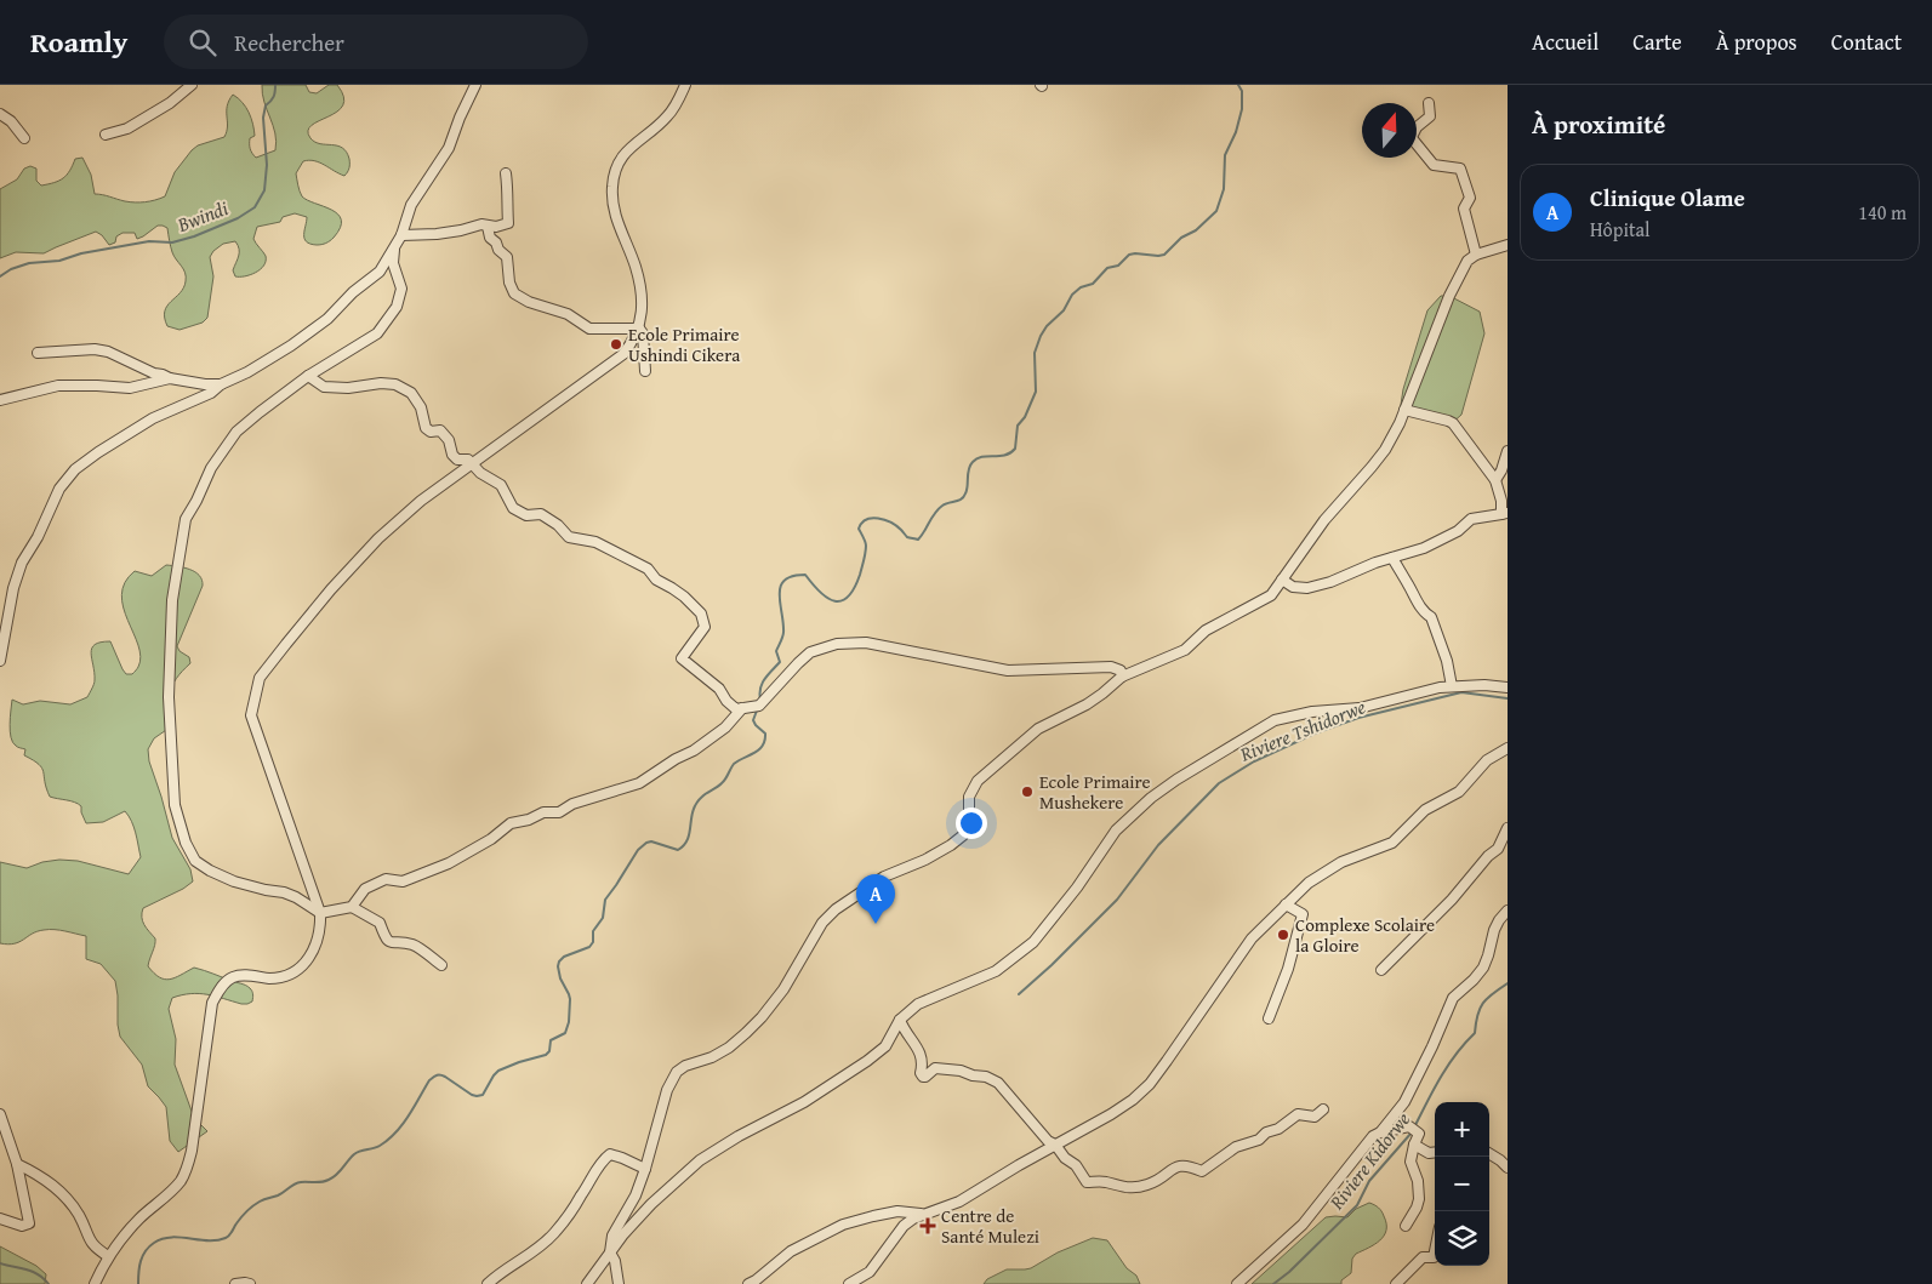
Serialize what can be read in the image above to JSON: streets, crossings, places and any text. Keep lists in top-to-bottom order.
{
  "water": ["Bwindi", "Riviere Tshidorwe", "Riviere Kidorwe"],
  "places": {
    "other": ["Ecole Primaire Ushindi Cikera", "Ecole Primaire Mushekere", "Complexe Scolaire la Gloire"],
    "health": ["Centre de Santé Mulezi"]
  },
  "north": "top",
  "page": {
    "header": "Roamly",
    "search": "Rechercher",
    "nav": [
      "Accueil",
      "Carte",
      "À propos",
      "Contact"
    ],
    "heading": "À proximité",
    "list": [
      {
        "mark": "A",
        "name": "Clinique Olame",
        "note": "Hôpital",
        "value": "140 m"
      }
    ],
    "pins": "A",
    "map_buttons": ["+", "−"]
  }
}
